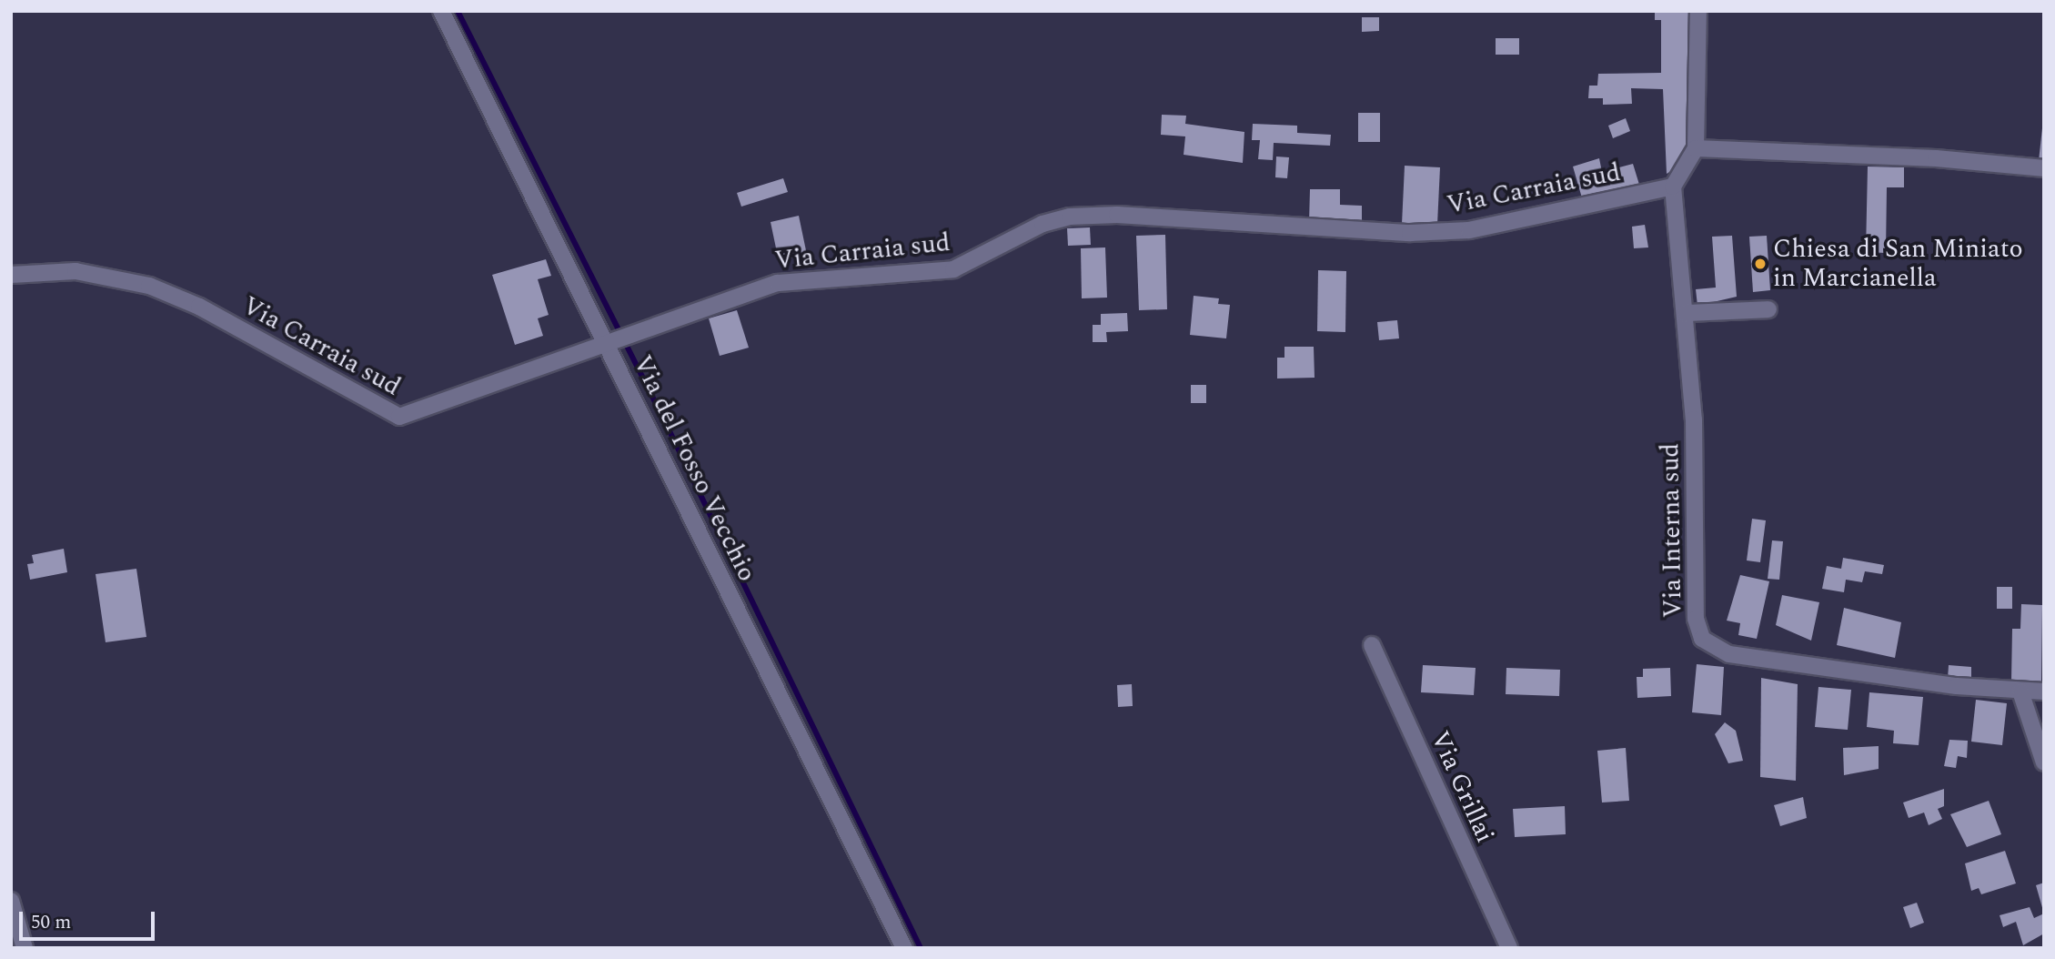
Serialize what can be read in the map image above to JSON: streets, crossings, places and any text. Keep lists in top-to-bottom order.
{
  "streets": {
    "street": [
      "Via Carraia sud",
      "Via del Fosso Vecchio",
      "Via Interna sud",
      "Via Grillai"
    ]
  },
  "crossings": [
    ["Via Carraia sud", "Via del Fosso Vecchio"],
    ["Via Carraia sud", "Via Interna sud"]
  ],
  "places": ["Chiesa di San Miniato in Marcianella"],
  "scale_bar": "50 m"
}
